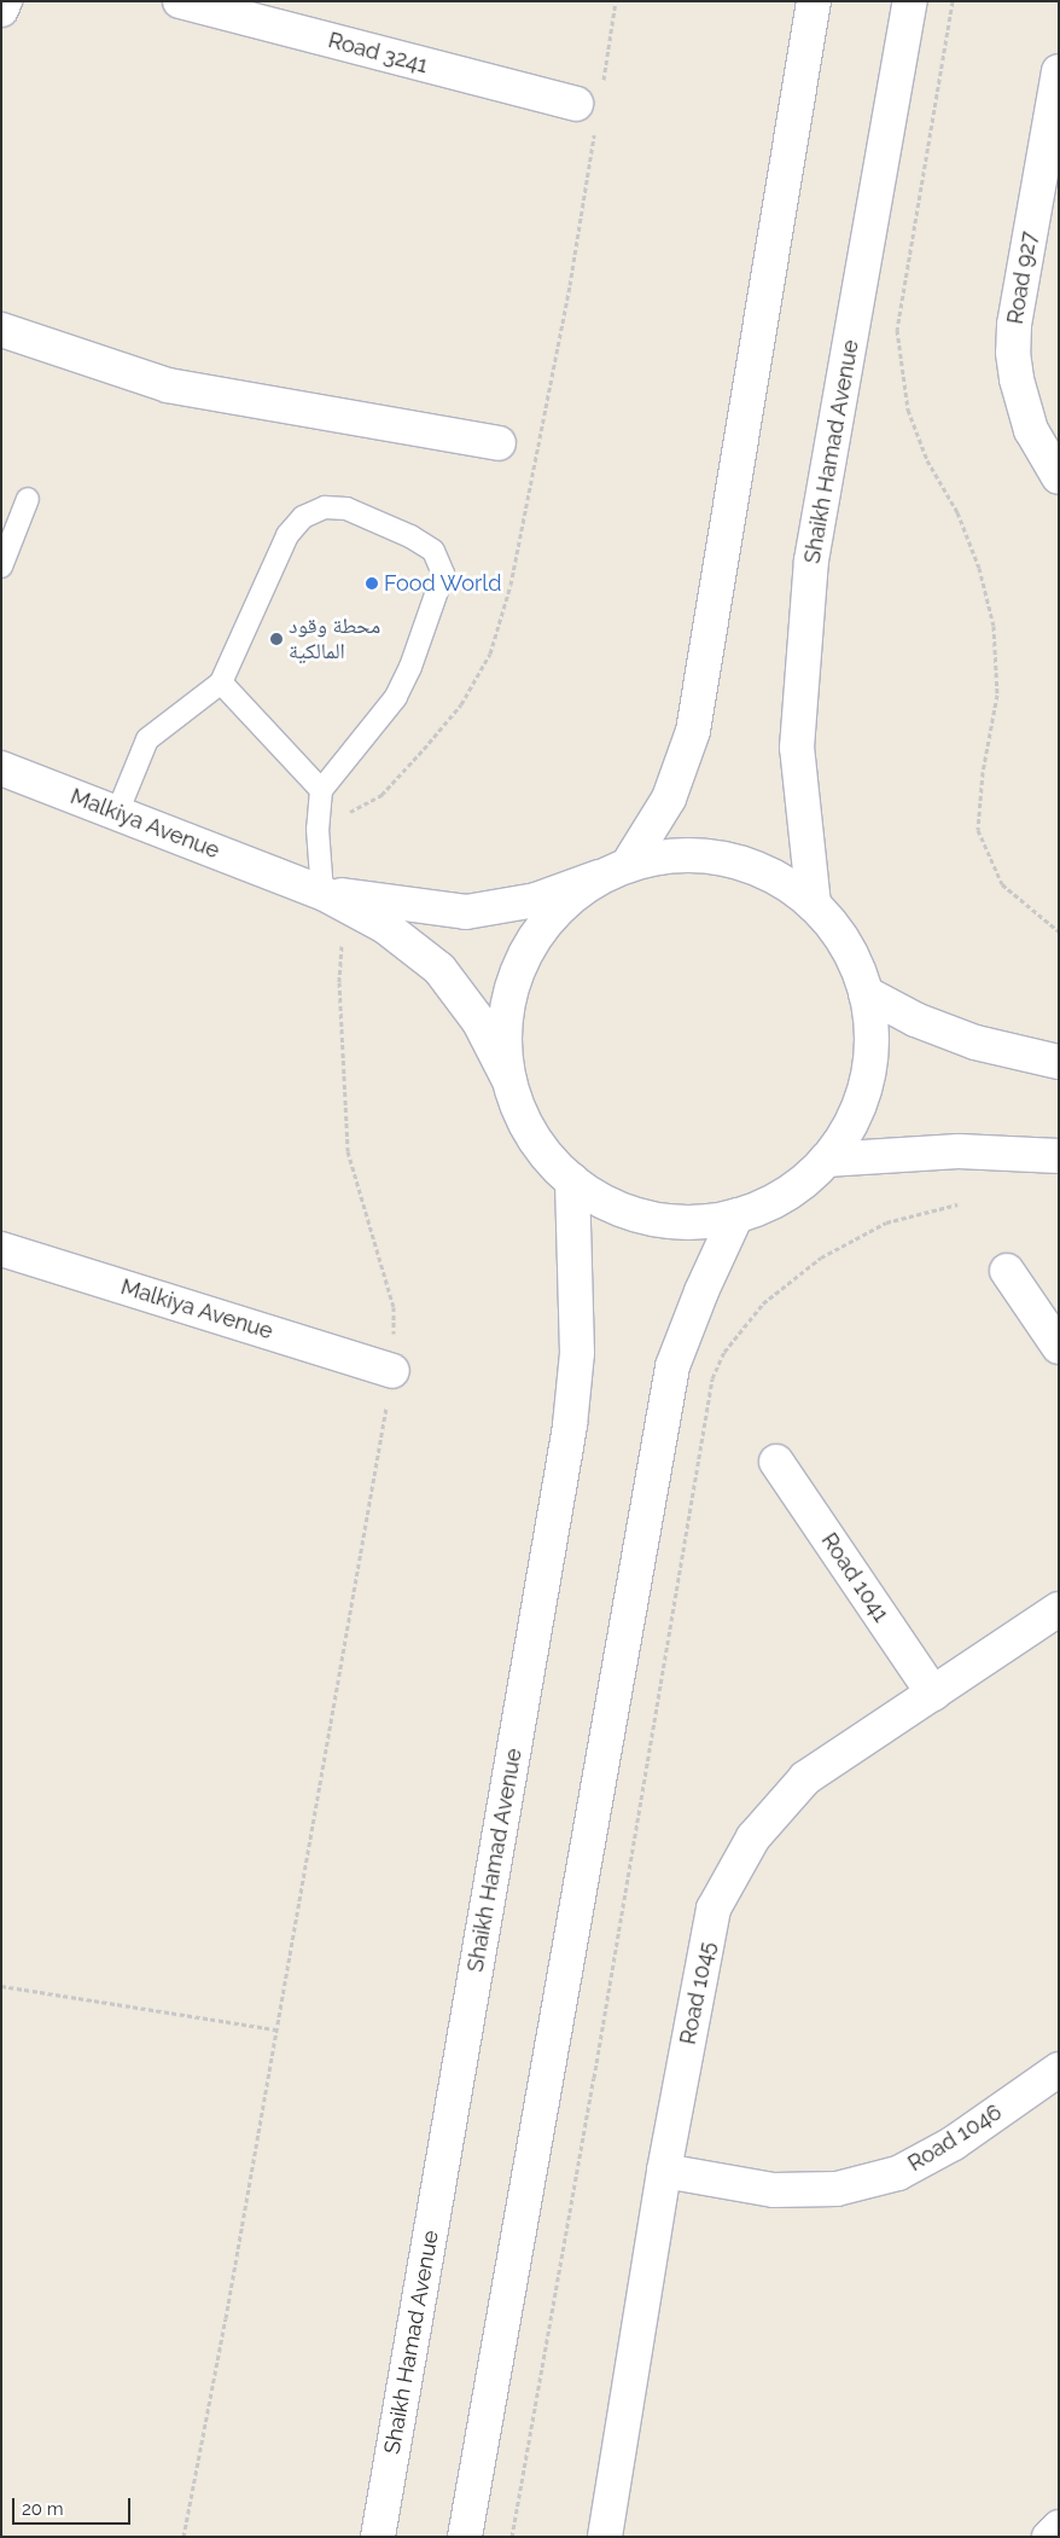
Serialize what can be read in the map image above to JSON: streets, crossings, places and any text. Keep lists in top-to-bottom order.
{
  "streets": {
    "main road": [
      "Road 3241",
      "Road 927",
      "Shaikh Hamad Avenue",
      "Malkiya Avenue",
      "Road 1041",
      "Road 1045",
      "Road 1046"
    ]
  },
  "crossings": [
    ["Road 1041", "Road 1045"],
    ["Road 1045", "Road 1046"]
  ],
  "places": ["Food World", "محطة وقود المالكية"],
  "scale_bar": "20 m"
}
